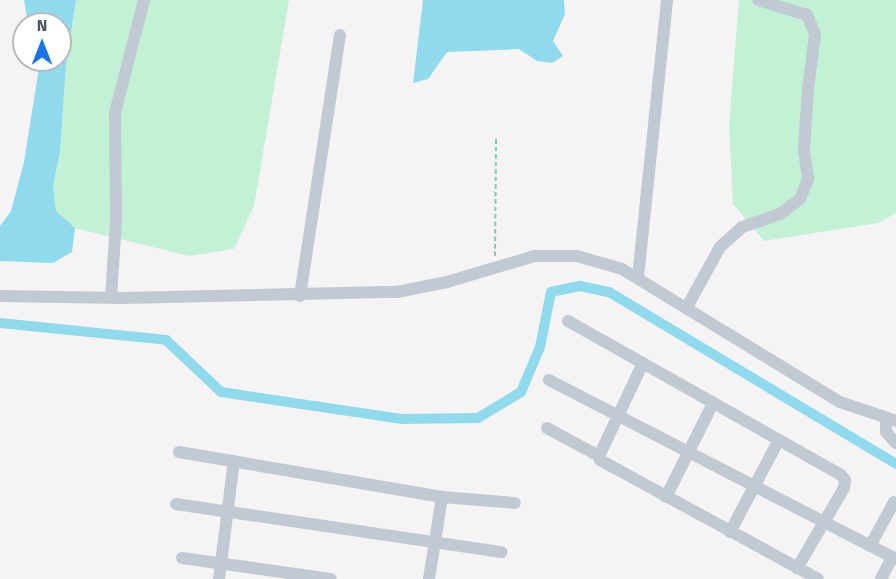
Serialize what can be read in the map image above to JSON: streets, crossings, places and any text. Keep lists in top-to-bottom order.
{
  "north": "top"
}
